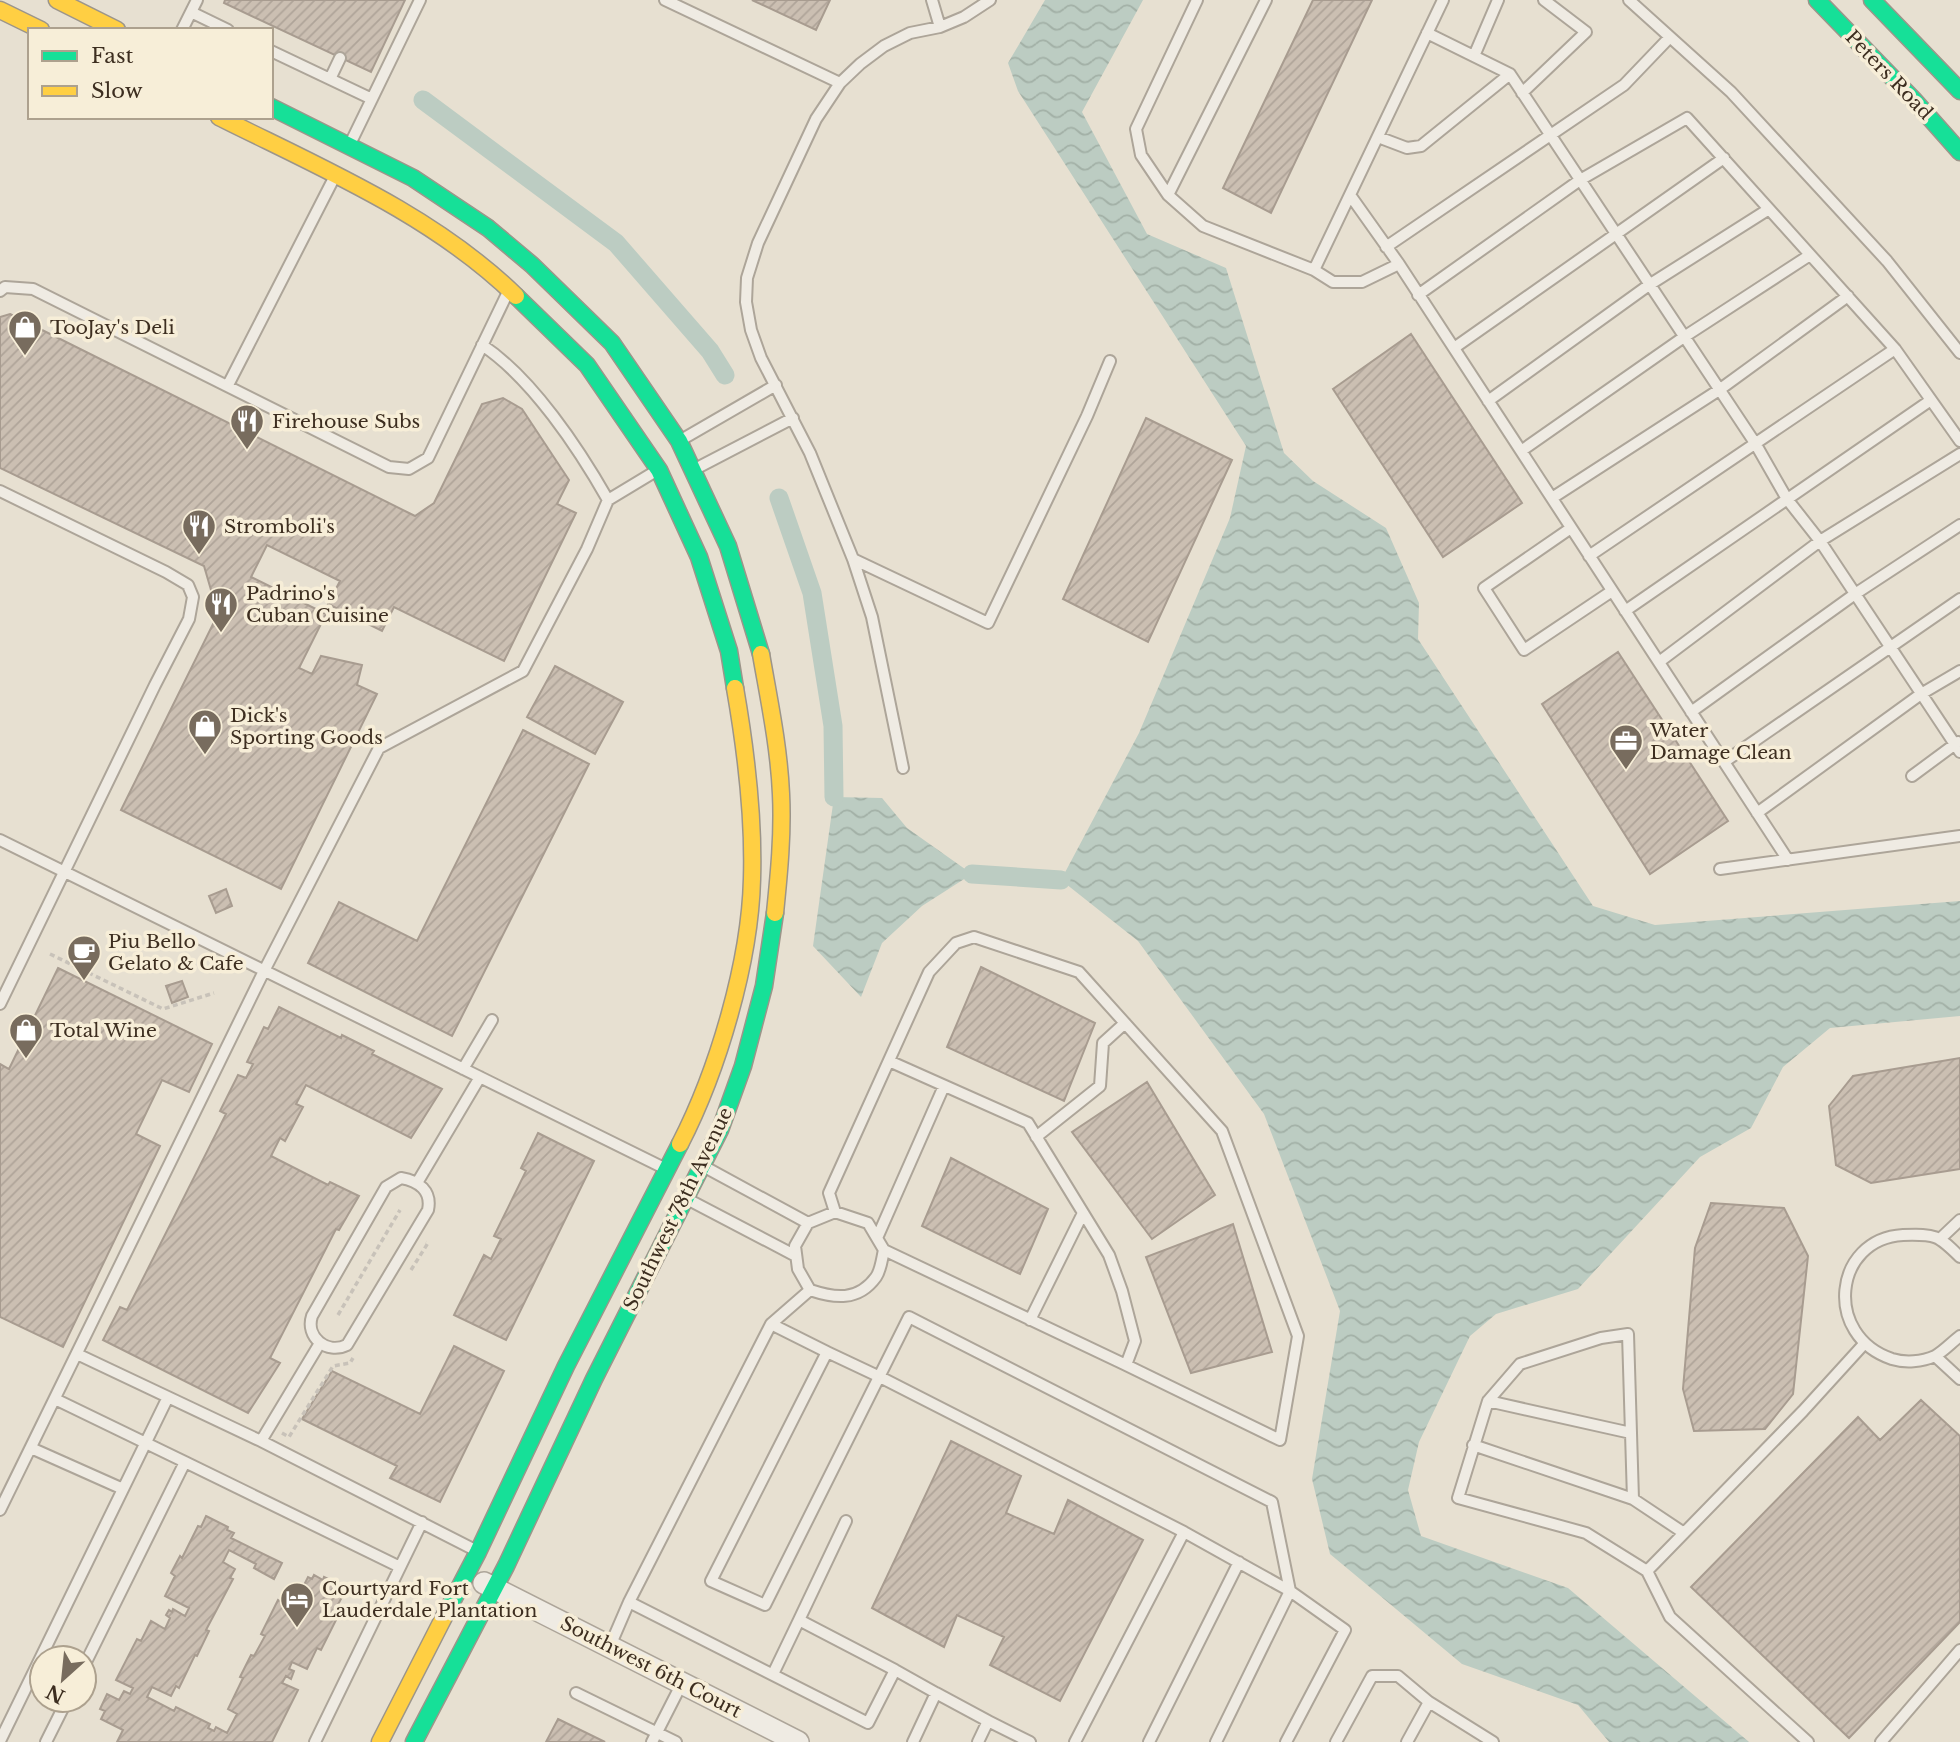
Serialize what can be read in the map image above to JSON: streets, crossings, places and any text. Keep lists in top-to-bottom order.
{
  "streets": {
    "street": ["Peters Road", "Southwest 78th Avenue", "Southwest 6th Court"]
  },
  "crossings": [
    ["Southwest 78th Avenue", "Southwest 6th Court"]
  ],
  "places": {
    "shop": ["TooJay's Deli", "Dick's Sporting Goods", "Total Wine"],
    "restaurant": ["Firehouse Subs", "Stromboli's", "Padrino's Cuban Cuisine"],
    "office": ["Water Damage Clean"],
    "cafe": ["Piu Bello Gelato & Cafe"],
    "hotel": ["Courtyard Fort Lauderdale Plantation"]
  },
  "legend": ["Fast", "Slow"],
  "north": "bottom left"
}
